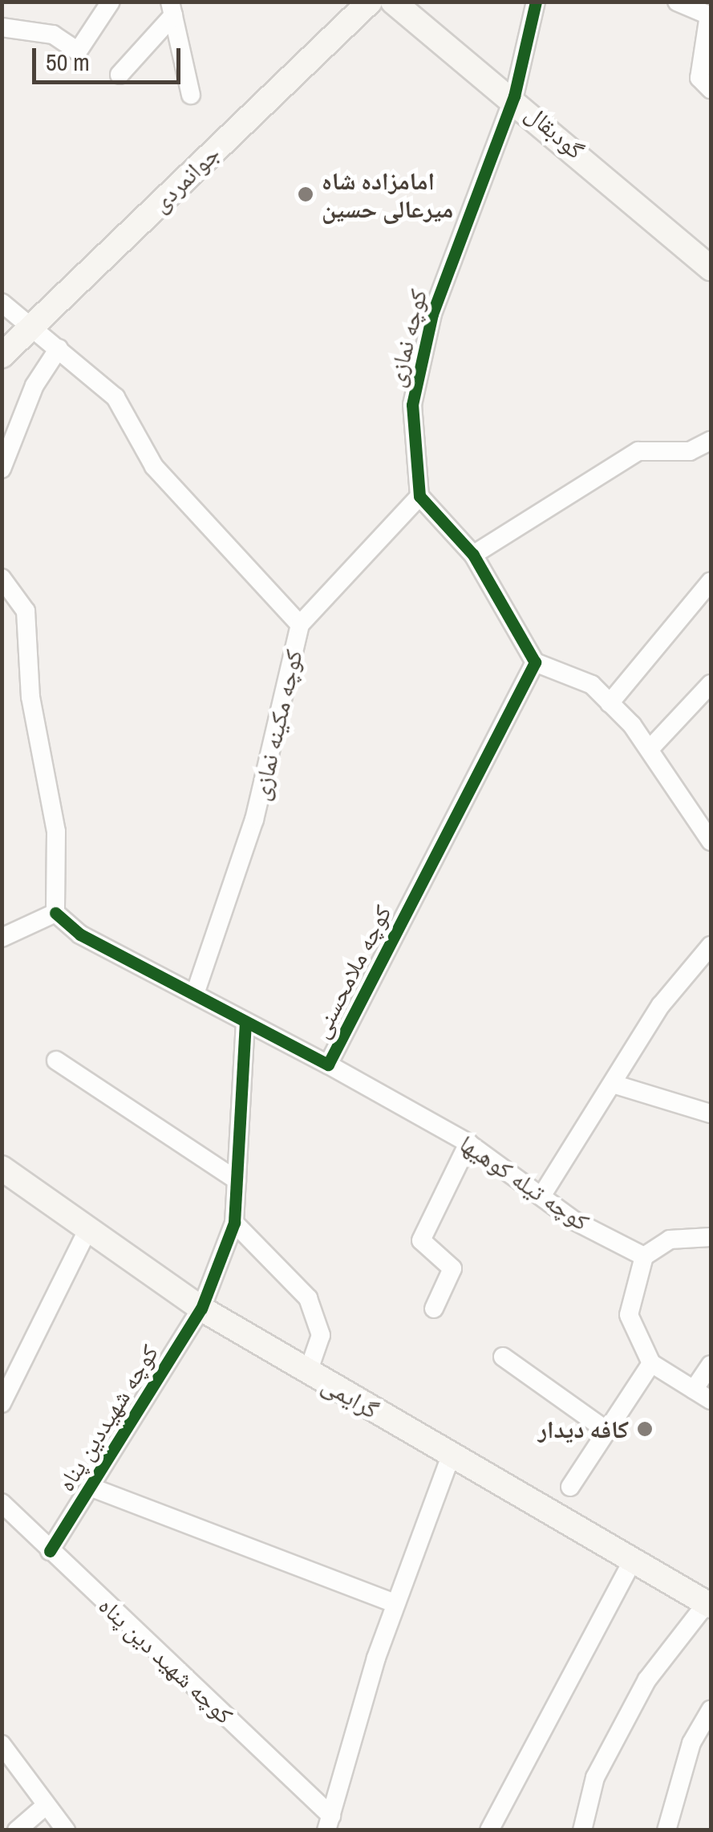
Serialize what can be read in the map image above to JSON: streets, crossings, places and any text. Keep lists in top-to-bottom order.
{
  "streets": {
    "main road": ["گودبقال", "جوانمردی", "گرایمی"],
    "street": [
      "کوچه نمازی",
      "کوچه مکینه نمازی",
      "کوچه ملامحسنی",
      "کوچه تیله کوهیها",
      "کوچه شهیددین پناه",
      "کوچه شهید دین پناه"
    ]
  },
  "crossings": [
    ["گودبقال", "کوچه نمازی"],
    ["کوچه نمازی", "کوچه مکینه نمازی"],
    ["کوچه مکینه نمازی", "کوچه ملامحسنی"],
    ["کوچه ملامحسنی", "کوچه تیله کوهیها"],
    ["کوچه ملامحسنی", "کوچه شهیددین پناه"],
    ["گرایمی", "کوچه شهیددین پناه"],
    ["کوچه شهیددین پناه", "کوچه شهید دین پناه"]
  ],
  "places": ["امامزاده شاه میرعالی حسین", "کافه دیدار"],
  "scale_bar": "50 m"
}
